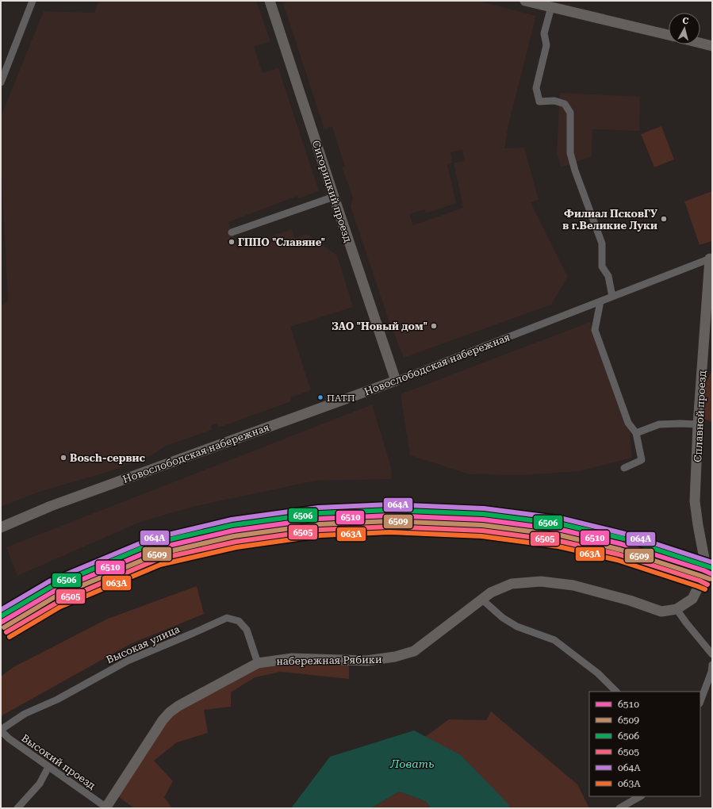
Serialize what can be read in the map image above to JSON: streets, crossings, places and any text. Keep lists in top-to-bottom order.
{
  "streets": {
    "street": [
      "Сигорицкий проезд",
      "Новослободская набережная",
      "Сплавной проезд",
      "Высокая улица",
      "набережная Рябики",
      "Высокий проезд"
    ]
  },
  "crossings": [
    ["Сигорицкий проезд", "Новослободская набережная"],
    ["Новослободская набережная", "Сплавной проезд"],
    ["Сплавной проезд", "набережная Рябики"],
    ["Высокая улица", "набережная Рябики"],
    ["Высокая улица", "Высокий проезд"],
    ["набережная Рябики", "Высокий проезд"]
  ],
  "water": ["Ловать"],
  "places": [
    "Филиал ПсковГУ в г.Великие Луки",
    "ГППО \"Славяне\"",
    "ЗАО \"Новый дом\"",
    "ПАТП",
    "Bosch-сервис"
  ],
  "lines": [
    "transit line 064А",
    "transit line 6506",
    "transit line 6510",
    "transit line 6509",
    "transit line 6505",
    "transit line 063А"
  ],
  "legend": [
    "6510",
    "6509",
    "6506",
    "6505",
    "064А",
    "063А"
  ],
  "north": "top"
}
